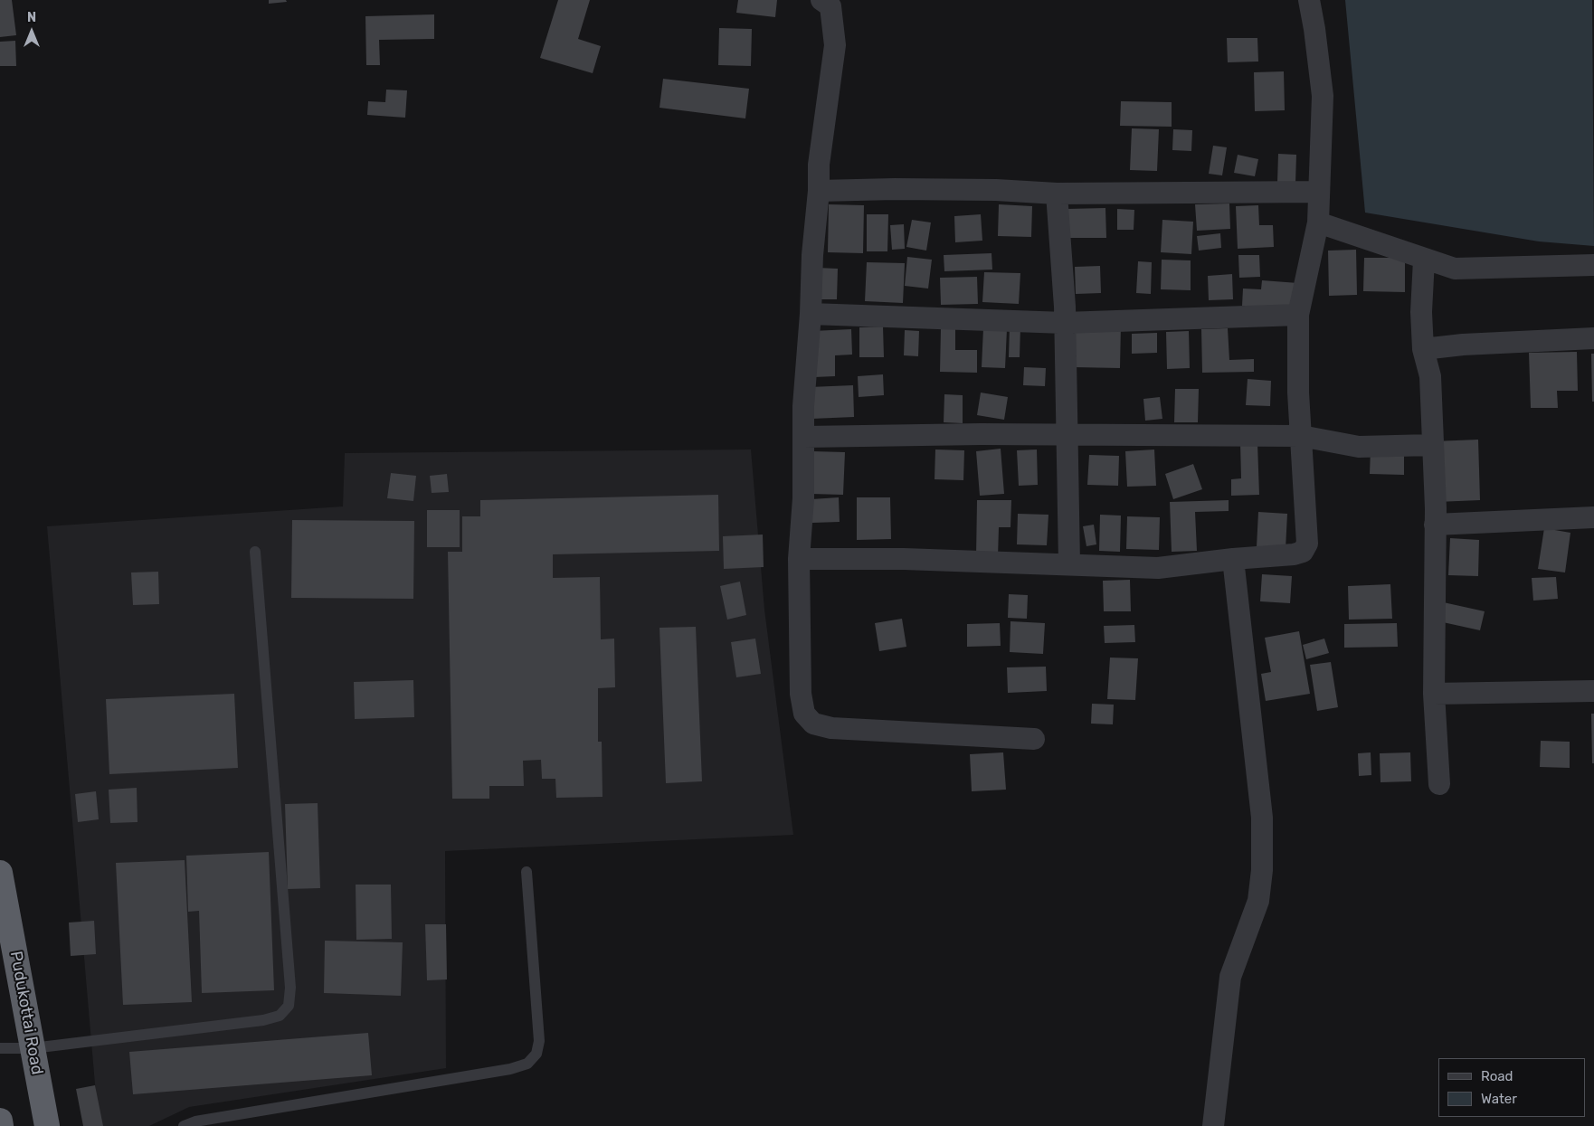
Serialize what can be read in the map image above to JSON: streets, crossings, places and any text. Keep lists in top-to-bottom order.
{
  "streets": {
    "highway": ["Pudukottai Road"]
  },
  "legend": ["Road", "Water"],
  "north": "top"
}
